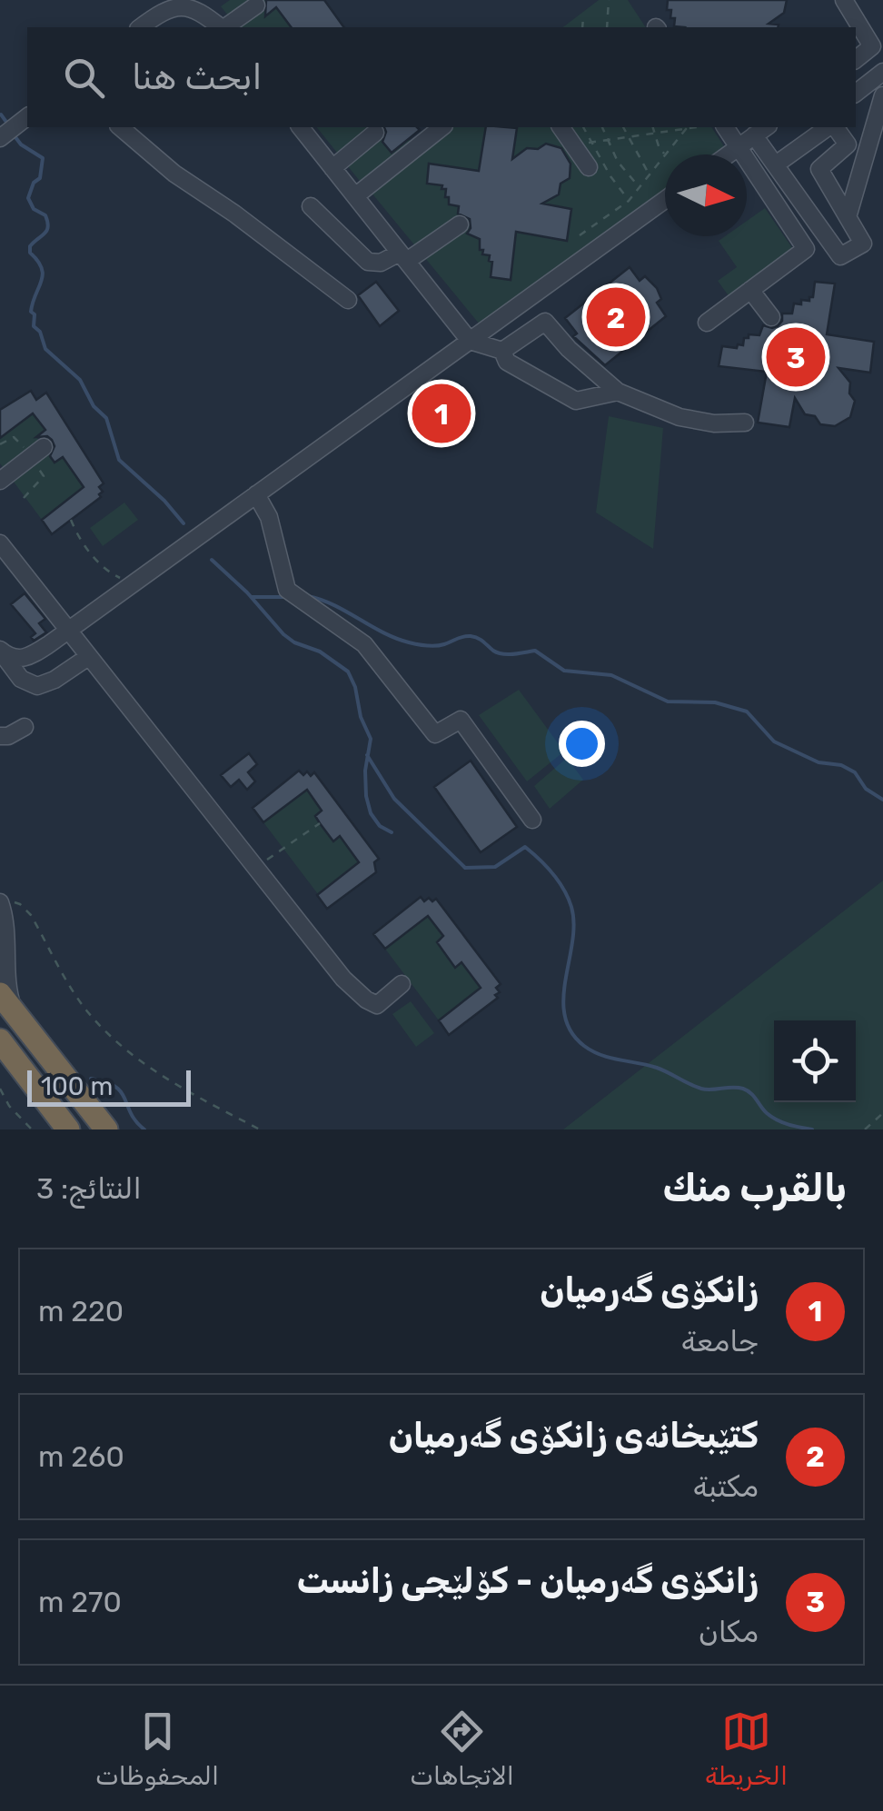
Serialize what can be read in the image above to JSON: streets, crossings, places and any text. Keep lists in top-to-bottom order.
{
  "scale_bar": "100 m",
  "north": "right",
  "page": {
    "search": "ابحث هنا",
    "pins": ["2", "3", "1"],
    "scale": "100 m",
    "heading": ["بالقرب منك", "النتائج: 3"],
    "list": [
      {
        "mark": "1",
        "name": "زانکۆی گەرمیان",
        "note": "جامعة",
        "value": "220 m"
      },
      {
        "mark": "2",
        "name": "کتێبخانەی زانکۆی گەرمیان",
        "note": "مكتبة",
        "value": "260 m"
      },
      {
        "mark": "3",
        "name": "زانکۆی گەرمیان - کۆلێجی زانست",
        "note": "مكان",
        "value": "270 m"
      }
    ],
    "nav": ["الخريطة", "الاتجاهات", "المحفوظات"]
  }
}
